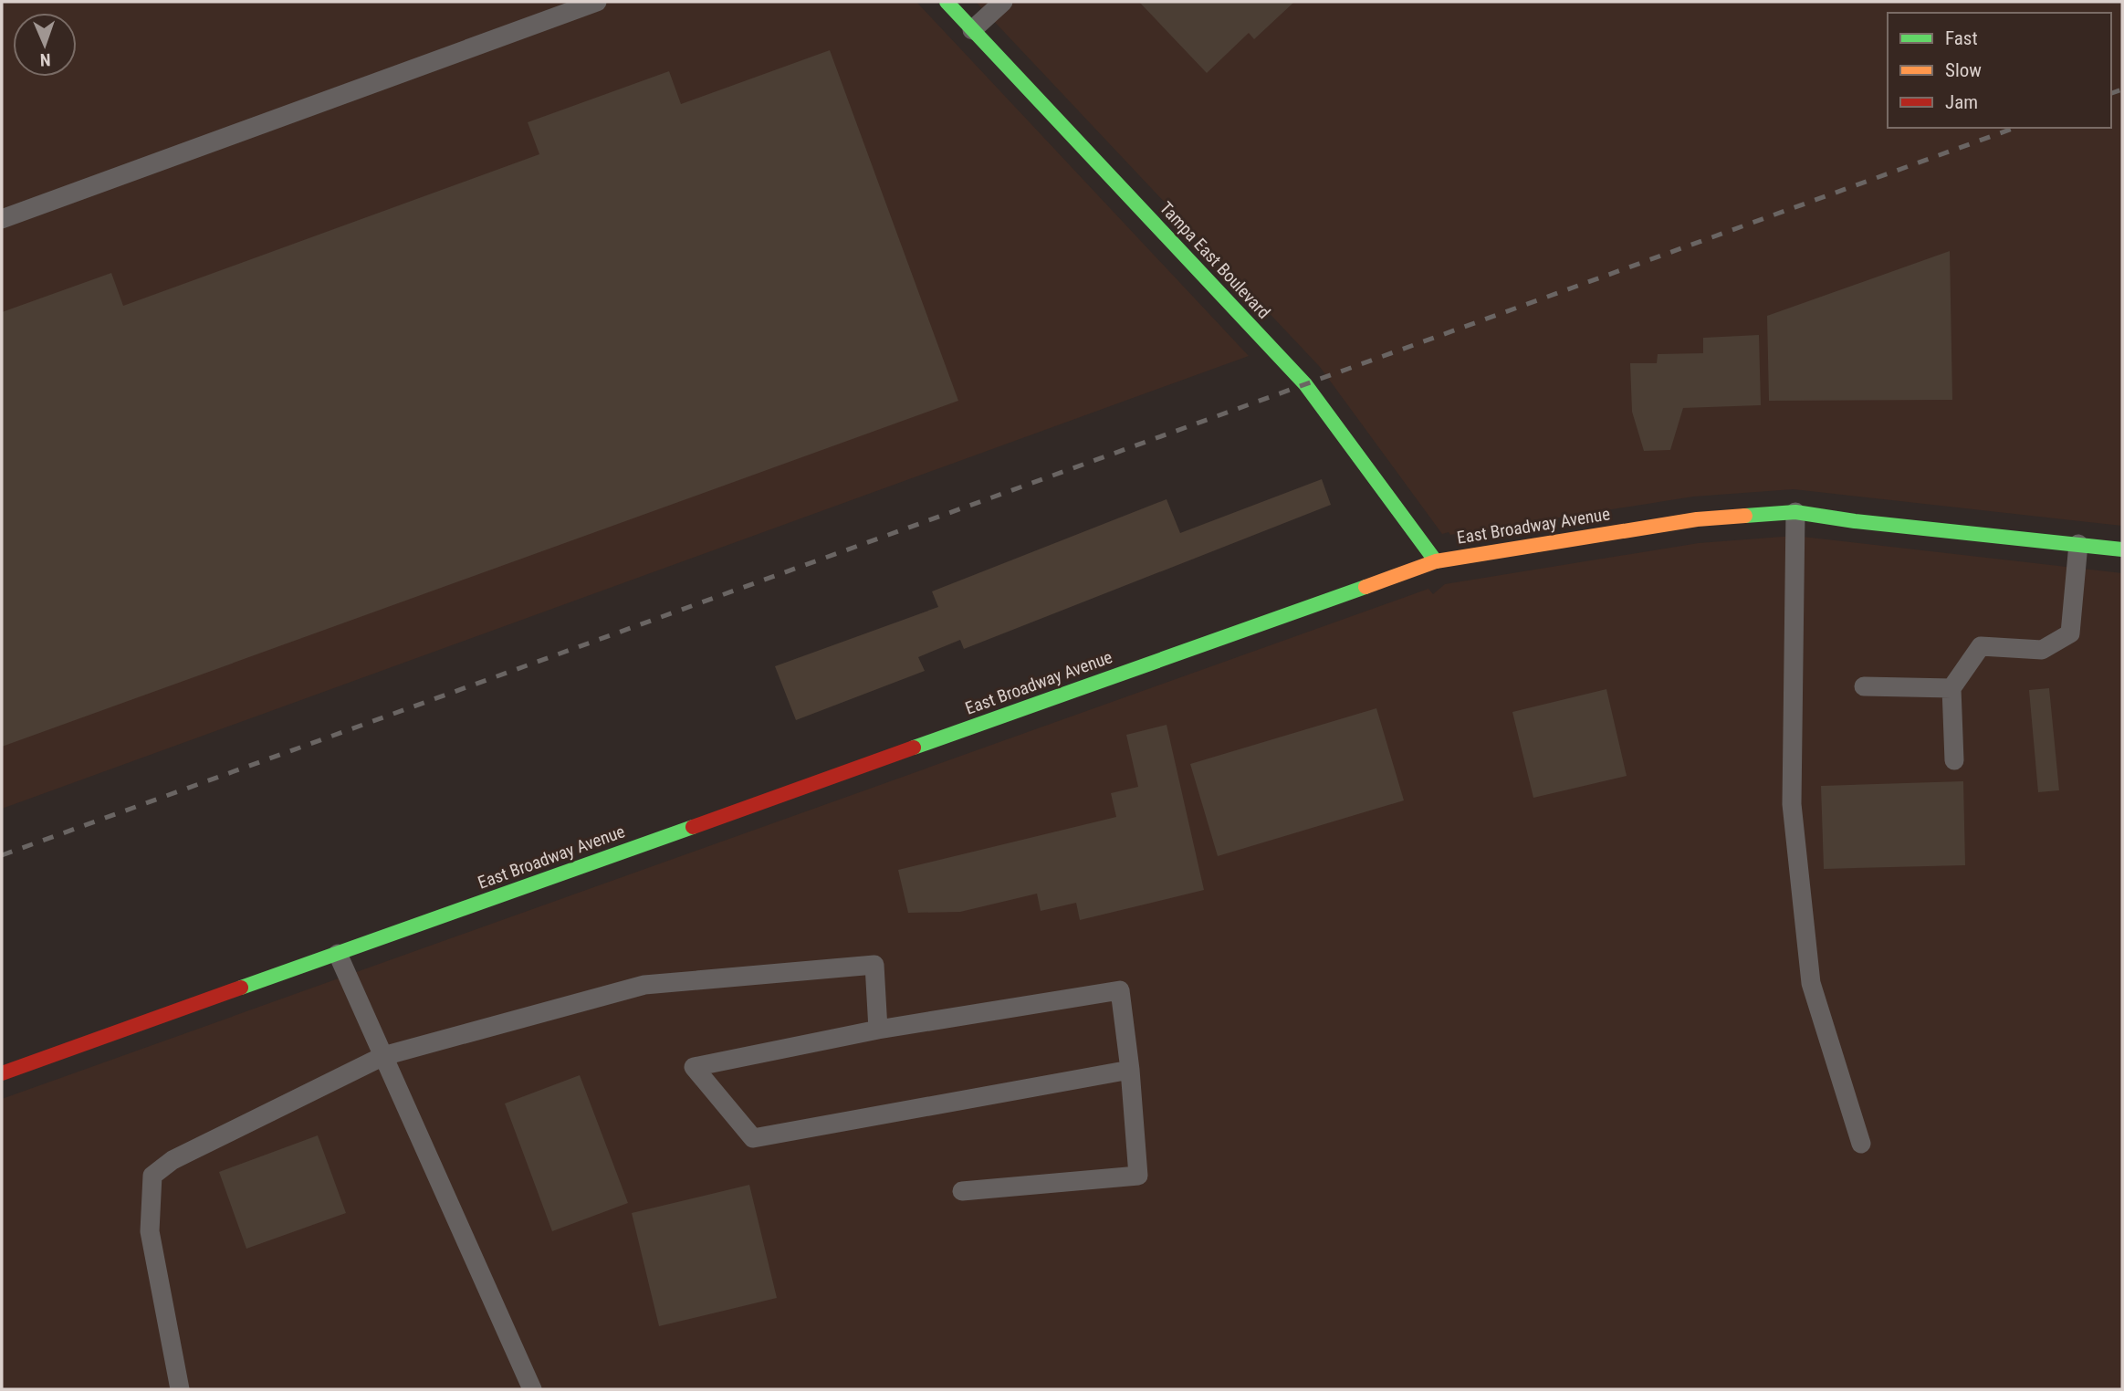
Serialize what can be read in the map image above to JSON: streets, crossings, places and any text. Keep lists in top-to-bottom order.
{
  "streets": {
    "main road": ["Tampa East Boulevard", "East Broadway Avenue"]
  },
  "crossings": [
    ["Tampa East Boulevard", "East Broadway Avenue"]
  ],
  "legend": ["Fast", "Slow", "Jam"],
  "north": "bottom"
}
